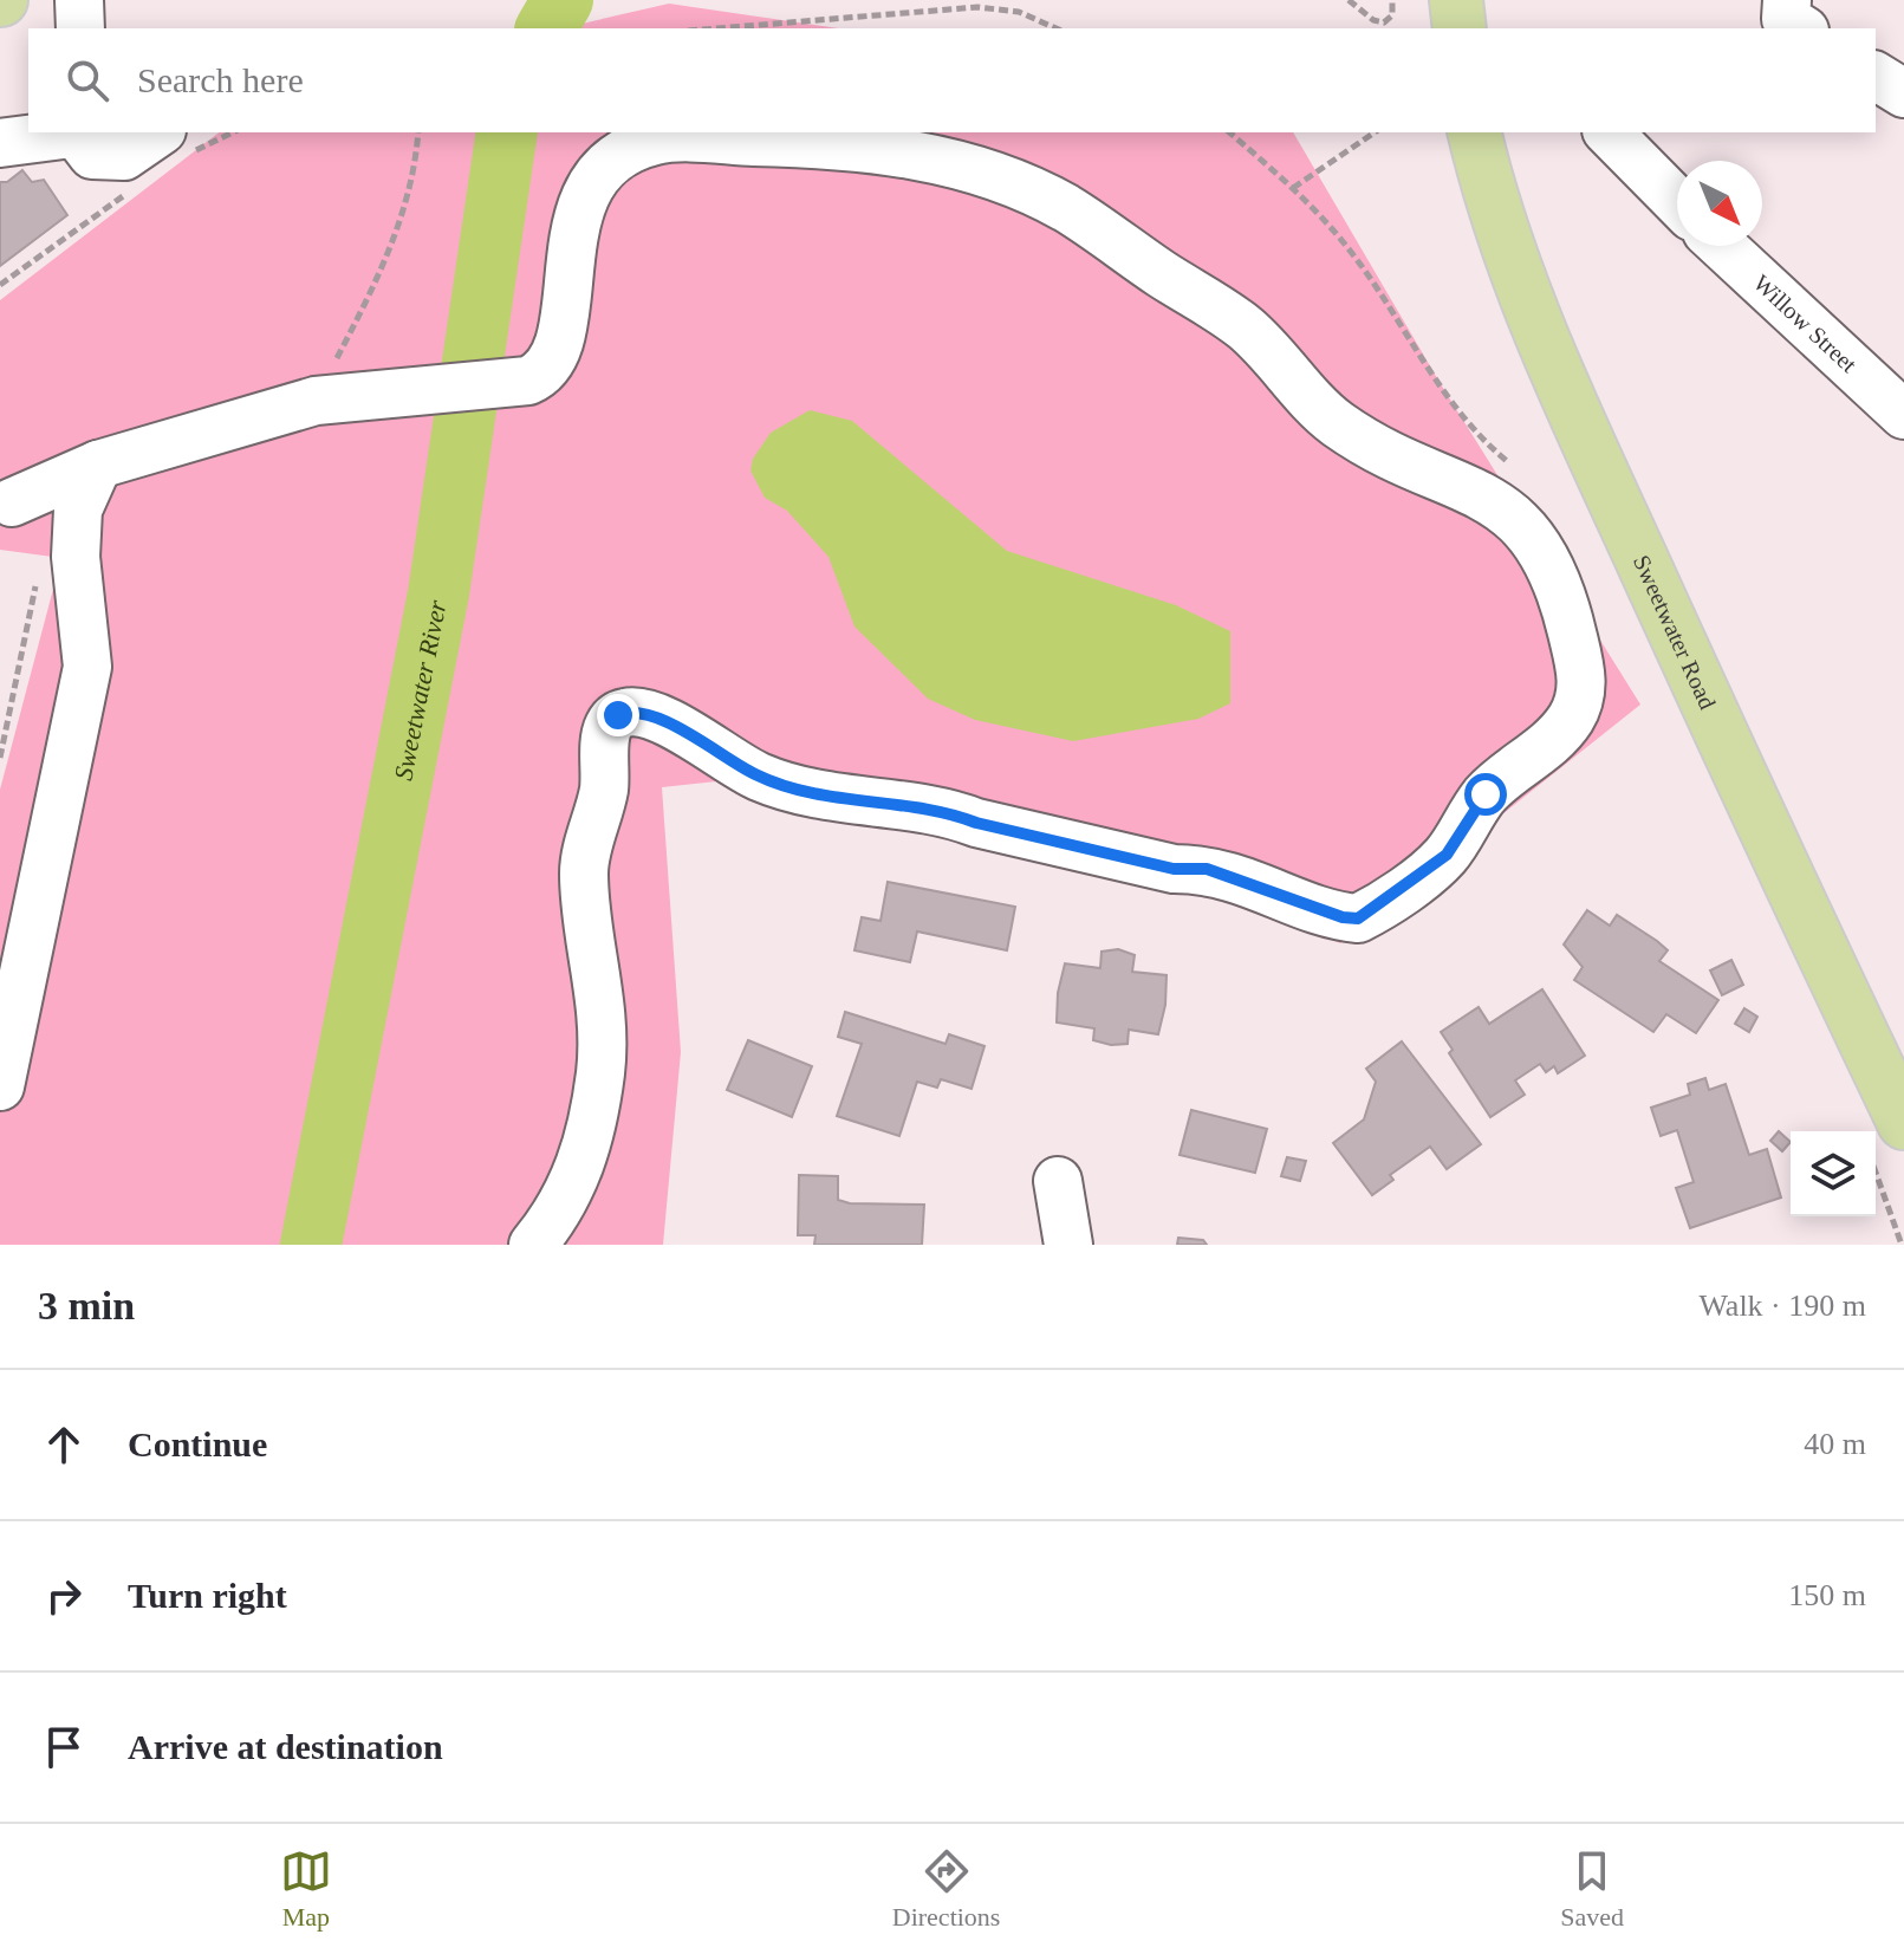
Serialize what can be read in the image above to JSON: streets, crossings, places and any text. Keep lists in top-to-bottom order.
{
  "streets": {
    "main road": ["Sweetwater Road"],
    "street": ["Willow Street"]
  },
  "water": ["Sweetwater River"],
  "north": "bottom right",
  "page": {
    "search": "Search here",
    "heading": ["3 min", "Walk · 190 m"],
    "list": [
      ["Continue", "40 m"],
      ["Turn right", "150 m"],
      "Arrive at destination"
    ],
    "nav": ["Map", "Directions", "Saved"]
  }
}
